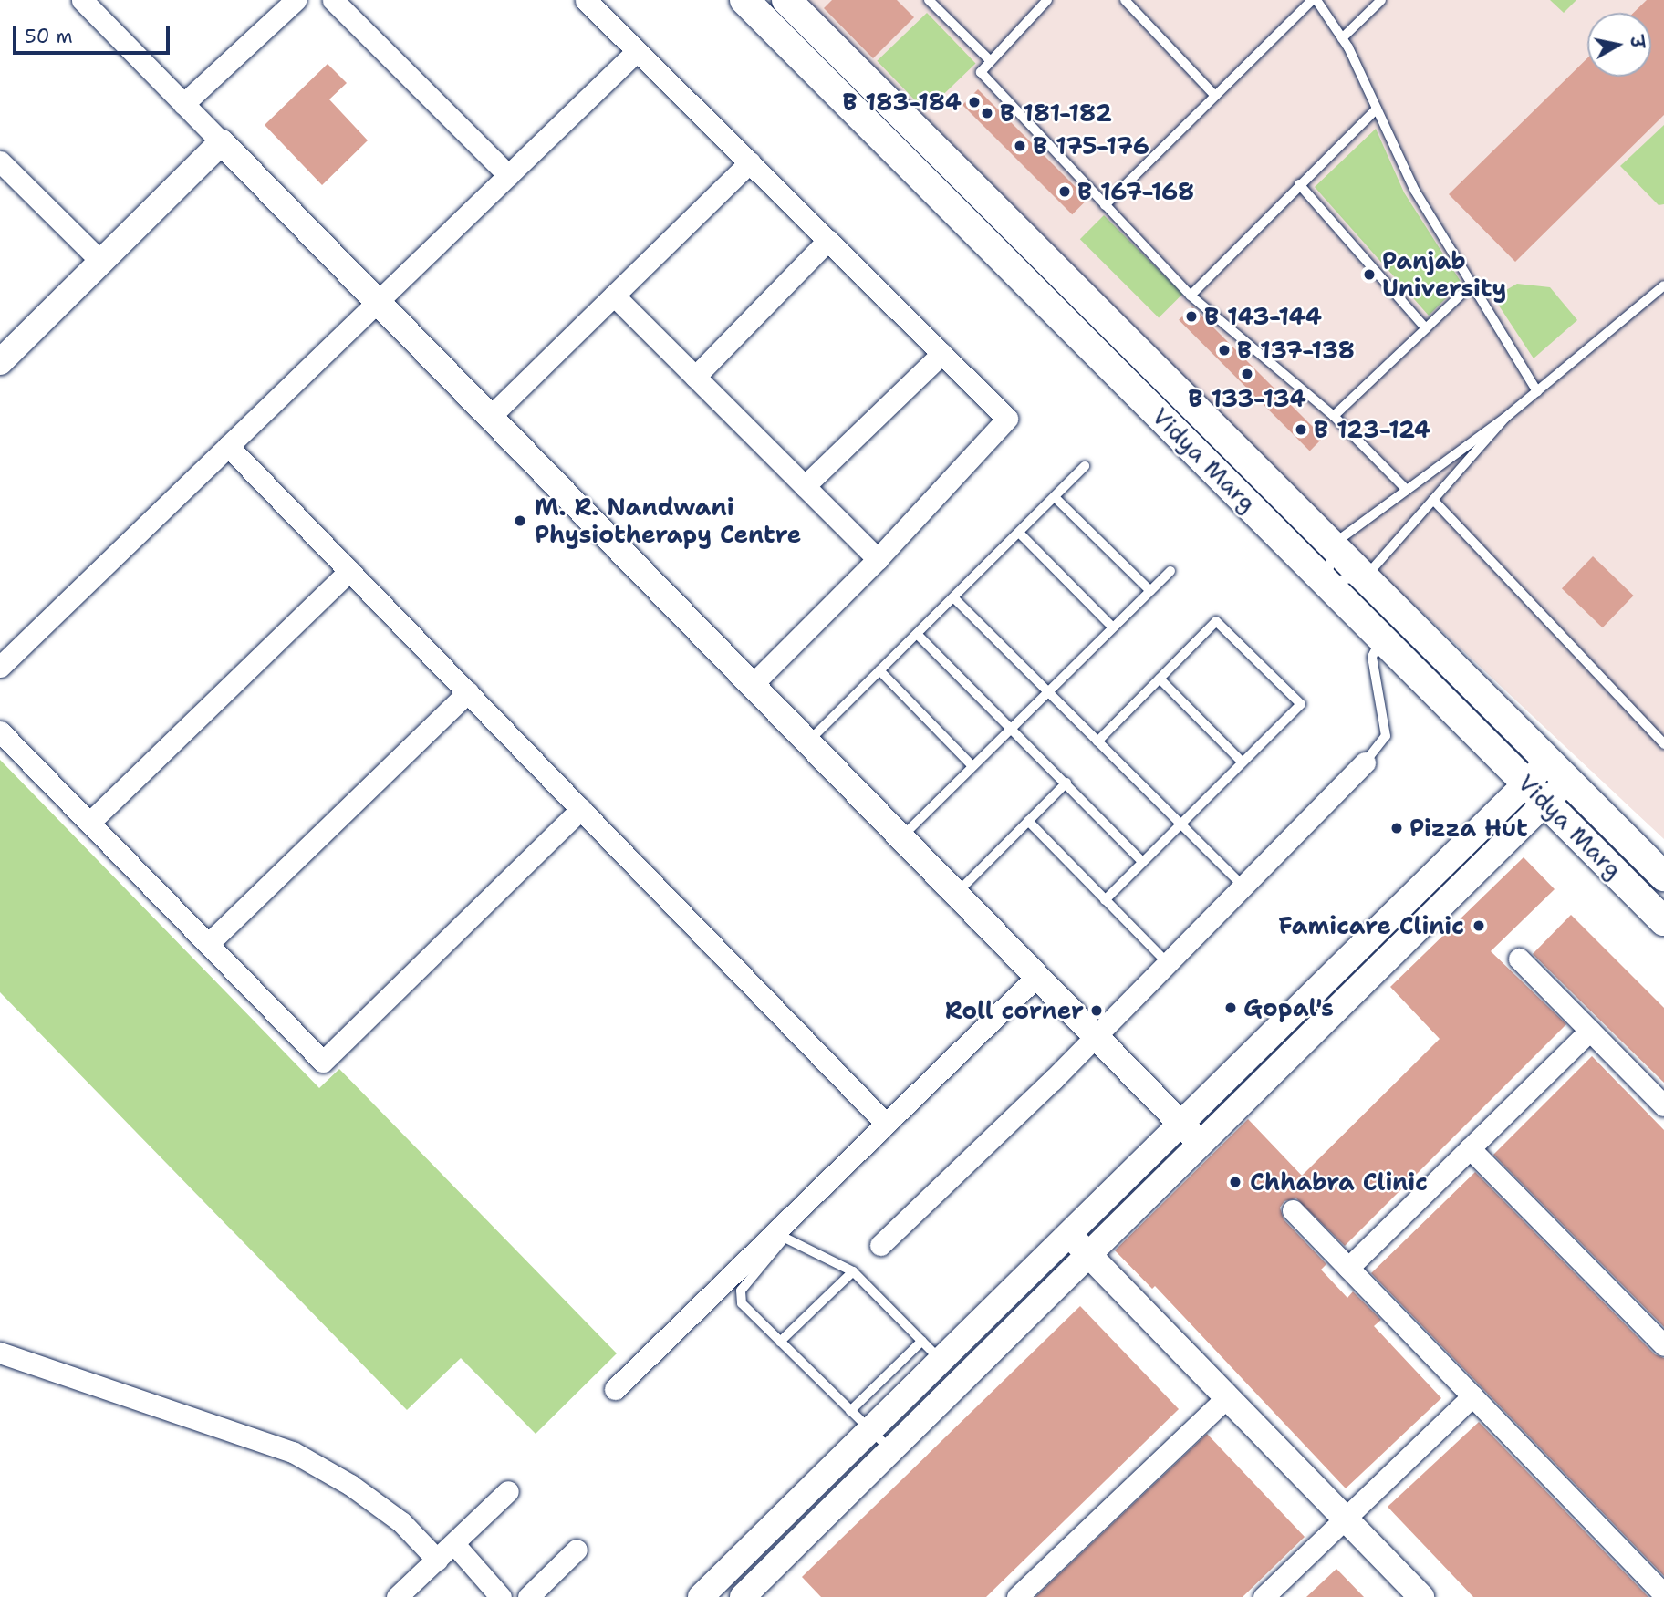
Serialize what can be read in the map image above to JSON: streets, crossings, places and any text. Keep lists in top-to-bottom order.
{
  "streets": {
    "main road": ["Vidya Marg"]
  },
  "places": [
    "B 183-184",
    "B 181-182",
    "B 175-176",
    "B 167-168",
    "Panjab University",
    "B 143-144",
    "B 137-138",
    "B 133-134",
    "B 123-124",
    "M. R. Nandwani Physiotherapy Centre",
    "Pizza Hut",
    "Famicare Clinic",
    "Gopal's",
    "Roll corner",
    "Chhabra Clinic"
  ],
  "scale_bar": "50 m",
  "north": "right"
}
